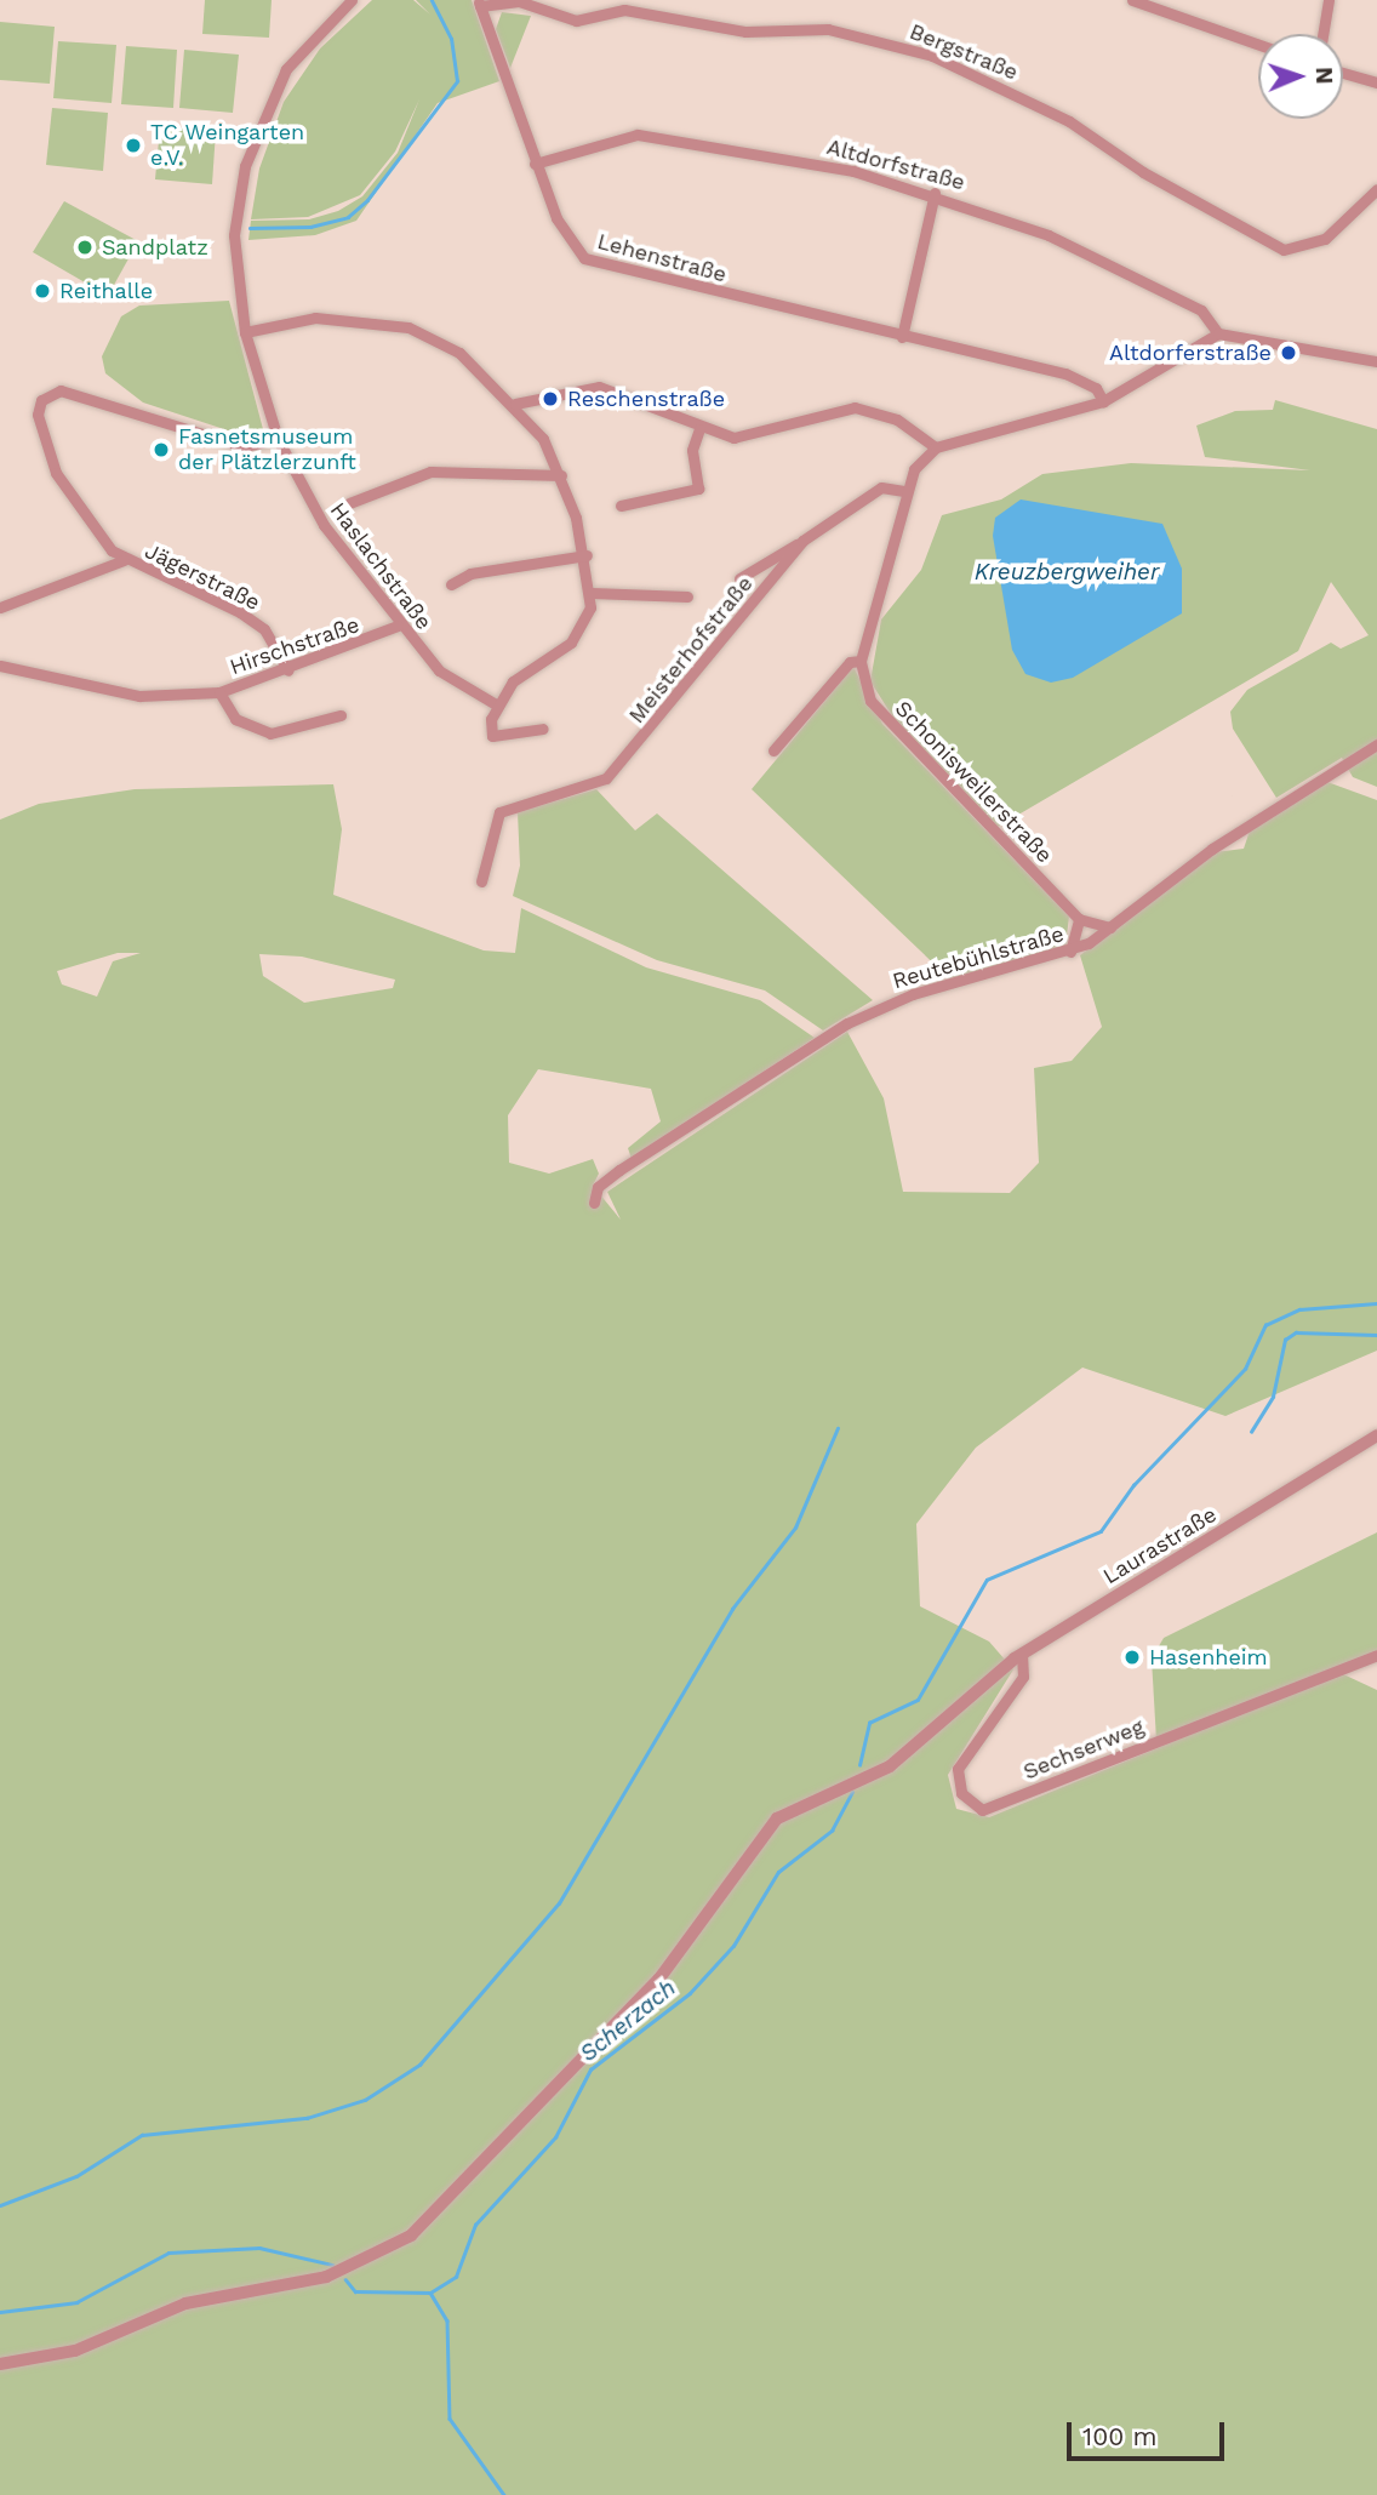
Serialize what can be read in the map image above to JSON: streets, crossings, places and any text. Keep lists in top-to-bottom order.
{
  "streets": {
    "street": [
      "Bergstraße",
      "Altdorfstraße",
      "Lehenstraße",
      "Haslachstraße",
      "Jägerstraße",
      "Hirschstraße",
      "Meisterhofstraße",
      "Schonisweilerstraße",
      "Reutebühlstraße",
      "Laurastraße",
      "Sechserweg"
    ]
  },
  "crossings": [
    ["Bergstraße", "Lehenstraße"],
    ["Altdorfstraße", "Lehenstraße"],
    ["Haslachstraße", "Jägerstraße"],
    ["Haslachstraße", "Hirschstraße"],
    ["Jägerstraße", "Hirschstraße"],
    ["Meisterhofstraße", "Schonisweilerstraße"],
    ["Laurastraße", "Sechserweg"]
  ],
  "water": ["Kreuzbergweiher", "Scherzach"],
  "places": [
    "TC Weingarten e.V.",
    "Sandplatz",
    "Reithalle",
    "Altdorferstraße",
    "Reschenstraße",
    "Fasnetsmuseum der Plätzlerzunft",
    "Hasenheim"
  ],
  "scale_bar": "100 m",
  "north": "right"
}
